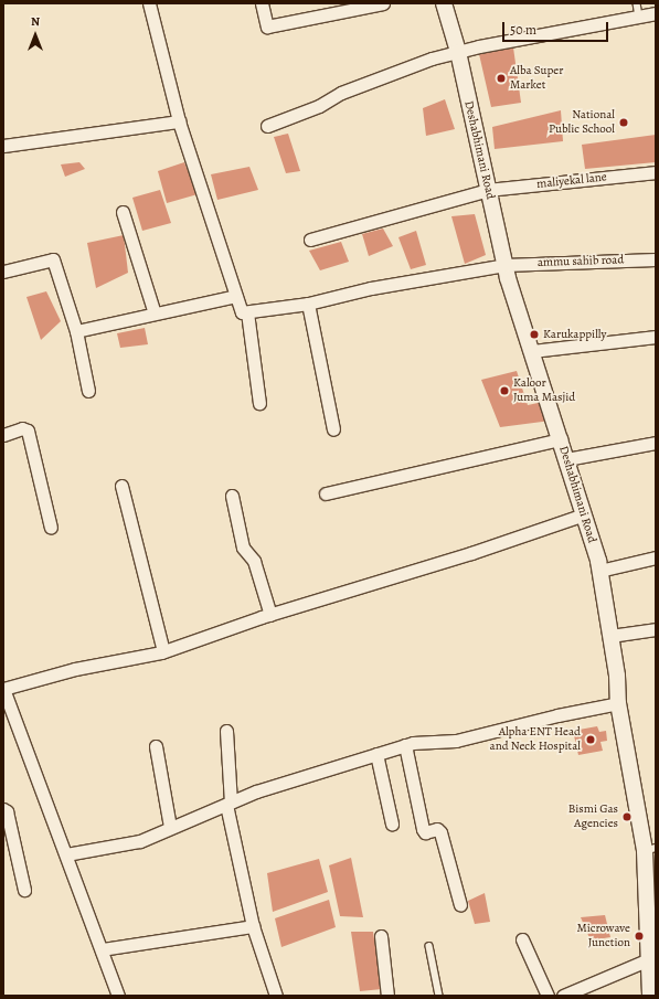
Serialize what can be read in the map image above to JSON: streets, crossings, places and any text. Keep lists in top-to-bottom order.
{
  "streets": {
    "street": ["Deshabhimani Road", "maliyekal lane", "ammu sahib road"]
  },
  "crossings": [
    ["Deshabhimani Road", "maliyekal lane"],
    ["Deshabhimani Road", "ammu sahib road"]
  ],
  "places": [
    "Alba Super Market",
    "National Public School",
    "Karukappilly",
    "Kaloor Juma Masjid",
    "Alpha ENT Head and Neck Hospital",
    "Bismi Gas Agencies",
    "Microwave Junction"
  ],
  "scale_bar": "50 m",
  "north": "top"
}
